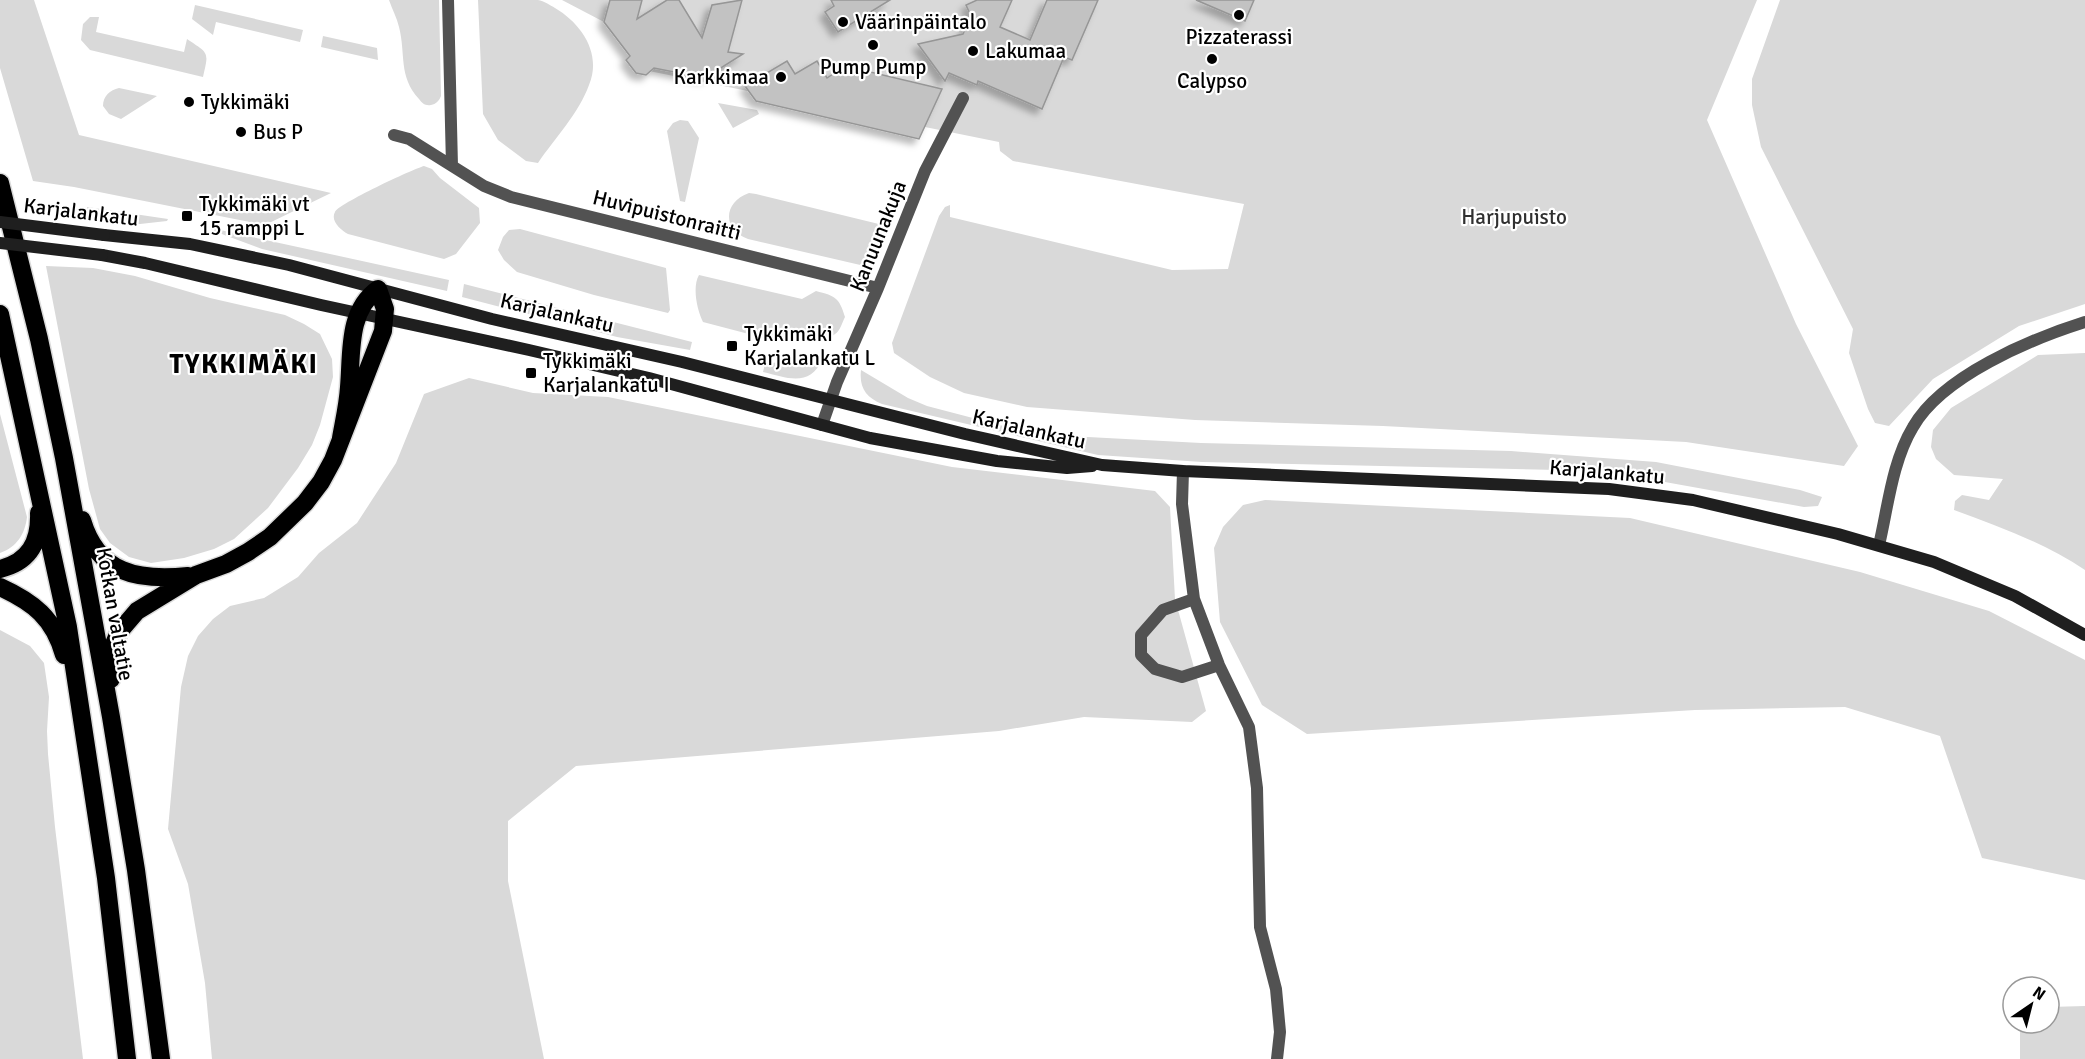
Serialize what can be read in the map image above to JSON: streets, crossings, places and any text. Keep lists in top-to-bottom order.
{
  "streets": {
    "highway": ["Kotkan valtatie"],
    "main road": ["Karjalankatu"],
    "street": ["Huvipuistonraitti", "Kanuunakuja"]
  },
  "crossings": [
    ["Karjalankatu", "Kanuunakuja"],
    ["Huvipuistonraitti", "Kanuunakuja"]
  ],
  "districts": ["TYKKIMÄKI"],
  "parks": ["Harjupuisto"],
  "places": {
    "other": [
      "Pizzaterassi",
      "Väärinpäintalo",
      "Pump Pump",
      "Lakumaa",
      "Calypso",
      "Karkkimaa",
      "Tykkimäki",
      "Bus P"
    ],
    "transit": ["Tykkimäki vt 15 ramppi L", "Tykkimäki Karjalankatu L", "Tykkimäki Karjalankatu I"]
  },
  "north": "top right"
}
